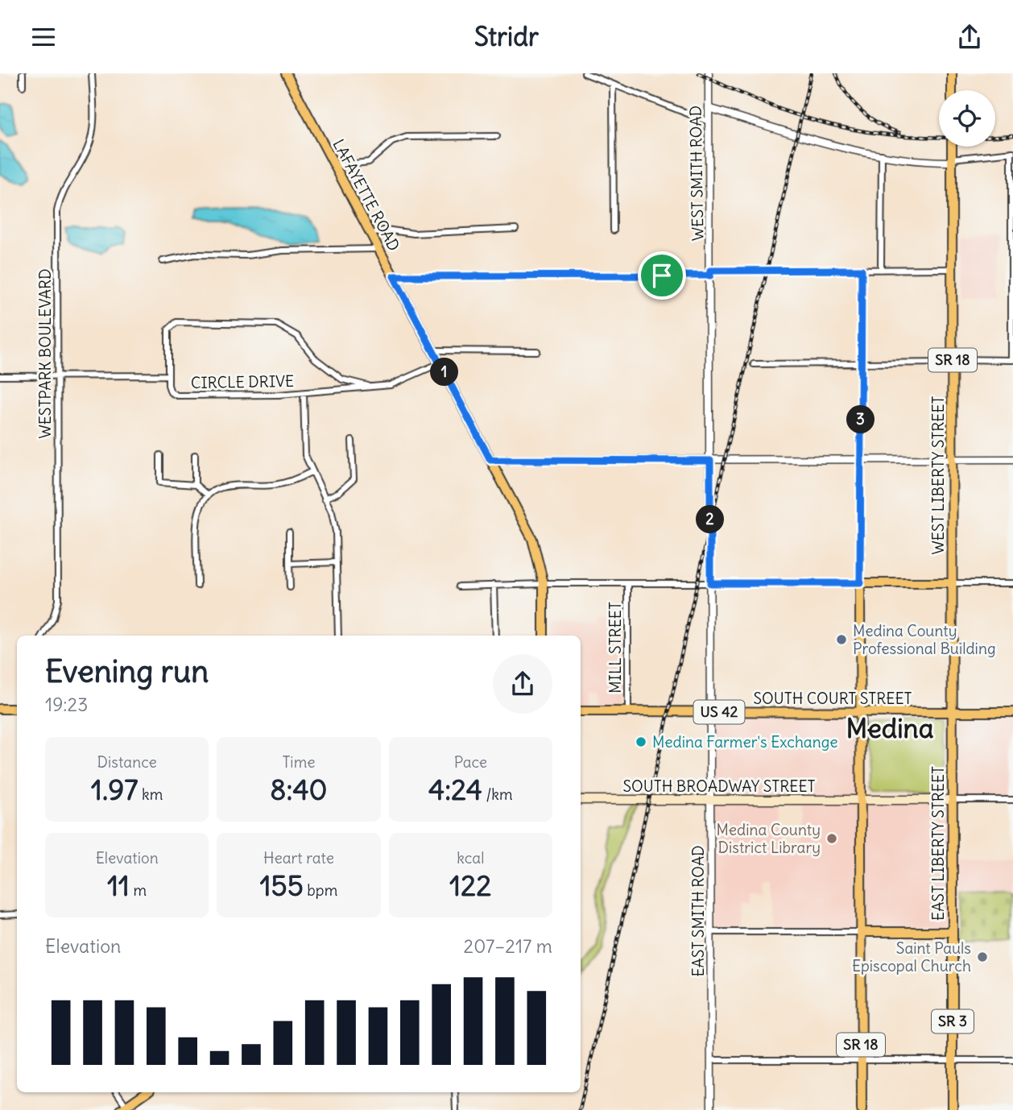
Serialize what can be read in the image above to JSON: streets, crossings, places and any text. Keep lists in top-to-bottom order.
{
  "streets": {
    "main road": [
      "LAFAYETTE ROAD",
      "SR 18",
      "WEST LIBERTY STREET",
      "SOUTH COURT STREET",
      "US 42",
      "SOUTH BROADWAY STREET",
      "EAST LIBERTY STREET",
      "SR 3"
    ],
    "street": [
      "WEST SMITH ROAD",
      "WESTPARK BOULEVARD",
      "CIRCLE DRIVE",
      "MILL STREET",
      "EAST SMITH ROAD"
    ]
  },
  "crossings": [
    ["WEST SMITH ROAD", "SOUTH COURT STREET"],
    ["WEST SMITH ROAD", "EAST SMITH ROAD"],
    ["LAFAYETTE ROAD", "CIRCLE DRIVE"],
    ["WEST LIBERTY STREET", "SOUTH COURT STREET"],
    ["WEST LIBERTY STREET", "US 42"],
    ["WEST LIBERTY STREET", "EAST LIBERTY STREET"],
    ["MILL STREET", "SOUTH COURT STREET"],
    ["SOUTH COURT STREET", "US 42"],
    ["SOUTH COURT STREET", "EAST LIBERTY STREET"],
    ["SOUTH COURT STREET", "EAST SMITH ROAD"],
    ["US 42", "EAST LIBERTY STREET"],
    ["SOUTH BROADWAY STREET", "EAST LIBERTY STREET"],
    ["SOUTH BROADWAY STREET", "EAST SMITH ROAD"]
  ],
  "districts": ["Medina"],
  "places": [
    "Medina County Professional Building",
    "Medina Farmer's Exchange",
    "Medina County District Library",
    "Saint Pauls Episcopal Church"
  ],
  "page": {
    "header": "Stridr",
    "pins": ["1", "3", "2"],
    "heading": ["Evening run", "19:23"],
    "stats": [
      ["Distance", "1.97 km"],
      ["Time", "8:40"],
      ["Pace", "4:24 /km"],
      ["Elevation", "11 m"],
      ["Heart rate", "155 bpm"],
      ["kcal", "122"]
    ],
    "chart": ["Elevation", "207–217 m"]
  }
}
